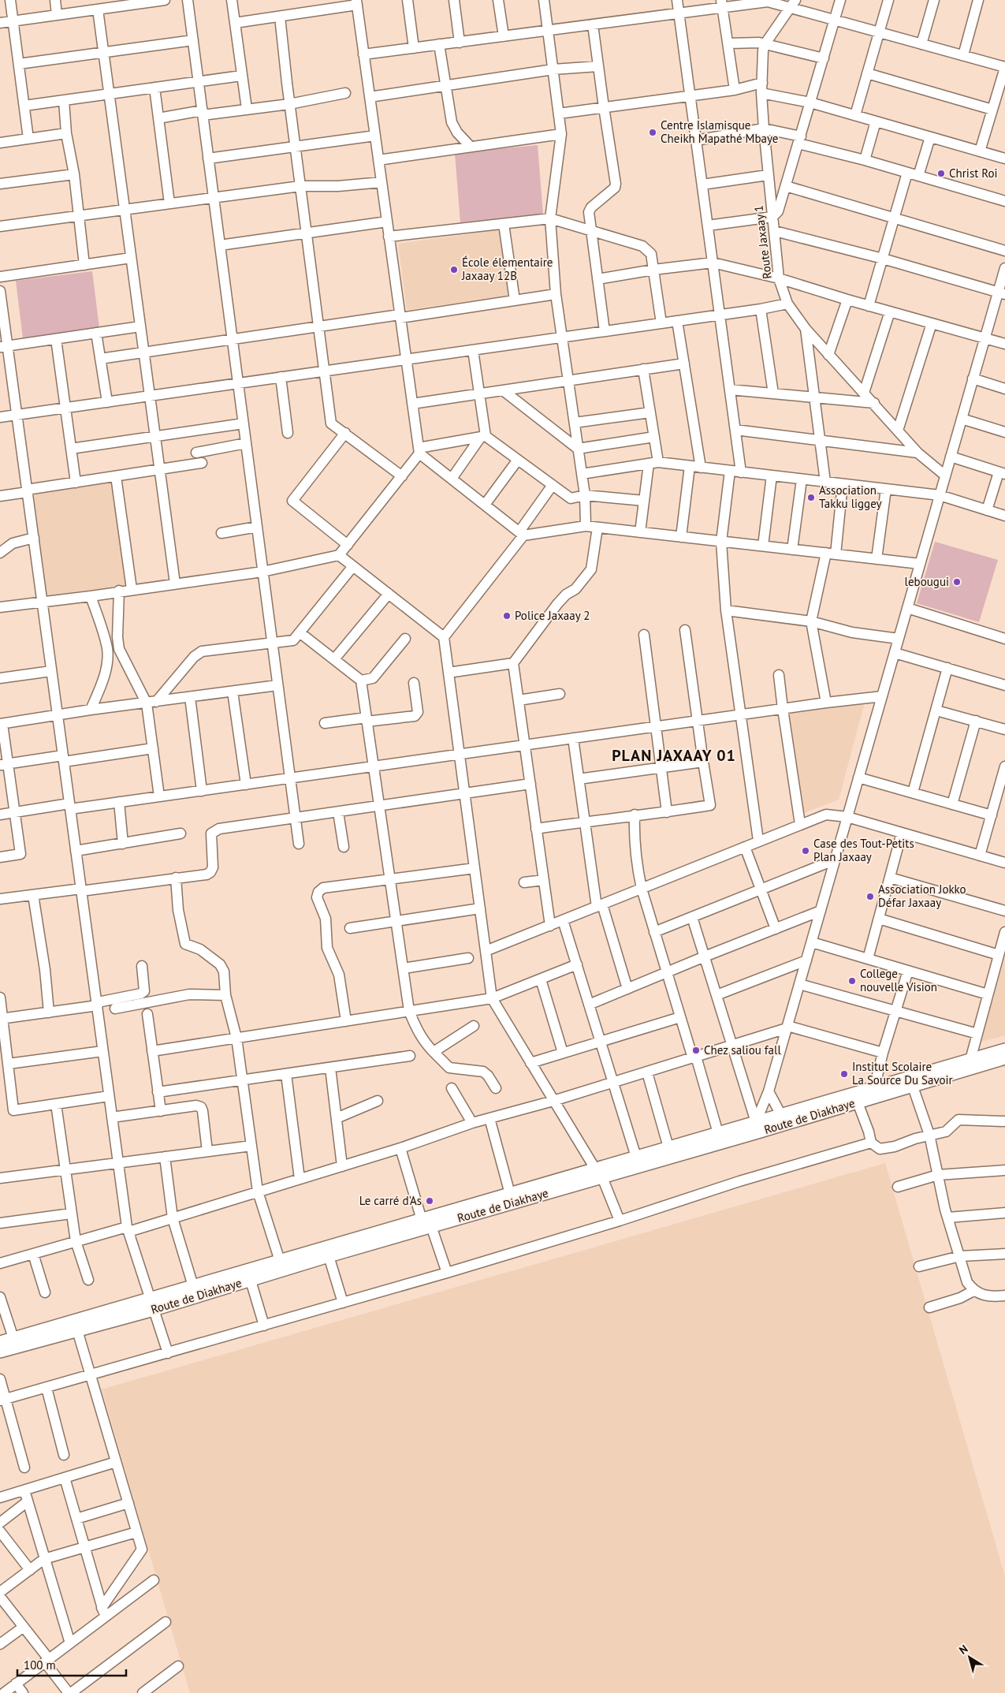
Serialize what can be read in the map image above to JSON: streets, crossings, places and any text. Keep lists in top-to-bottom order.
{
  "streets": {
    "main road": ["Route de Diakhaye"],
    "street": ["Route Jaxaay 1"]
  },
  "districts": ["PLAN JAXAAY 01"],
  "places": [
    "Centre Islamisque Cheikh Mapathé Mbaye",
    "Christ Roi",
    "École élementaire Jaxaay 12B",
    "Association Takku liggey",
    "lebougui",
    "Police Jaxaay 2",
    "Case des Tout-Petits Plan Jaxaay",
    "Association Jokko Défar Jaxaay",
    "College nouvelle Vision",
    "Chez saliou fall",
    "Institut Scolaire La Source Du Savoir",
    "Le carré d'As"
  ],
  "scale_bar": "100 m",
  "north": "top left"
}
